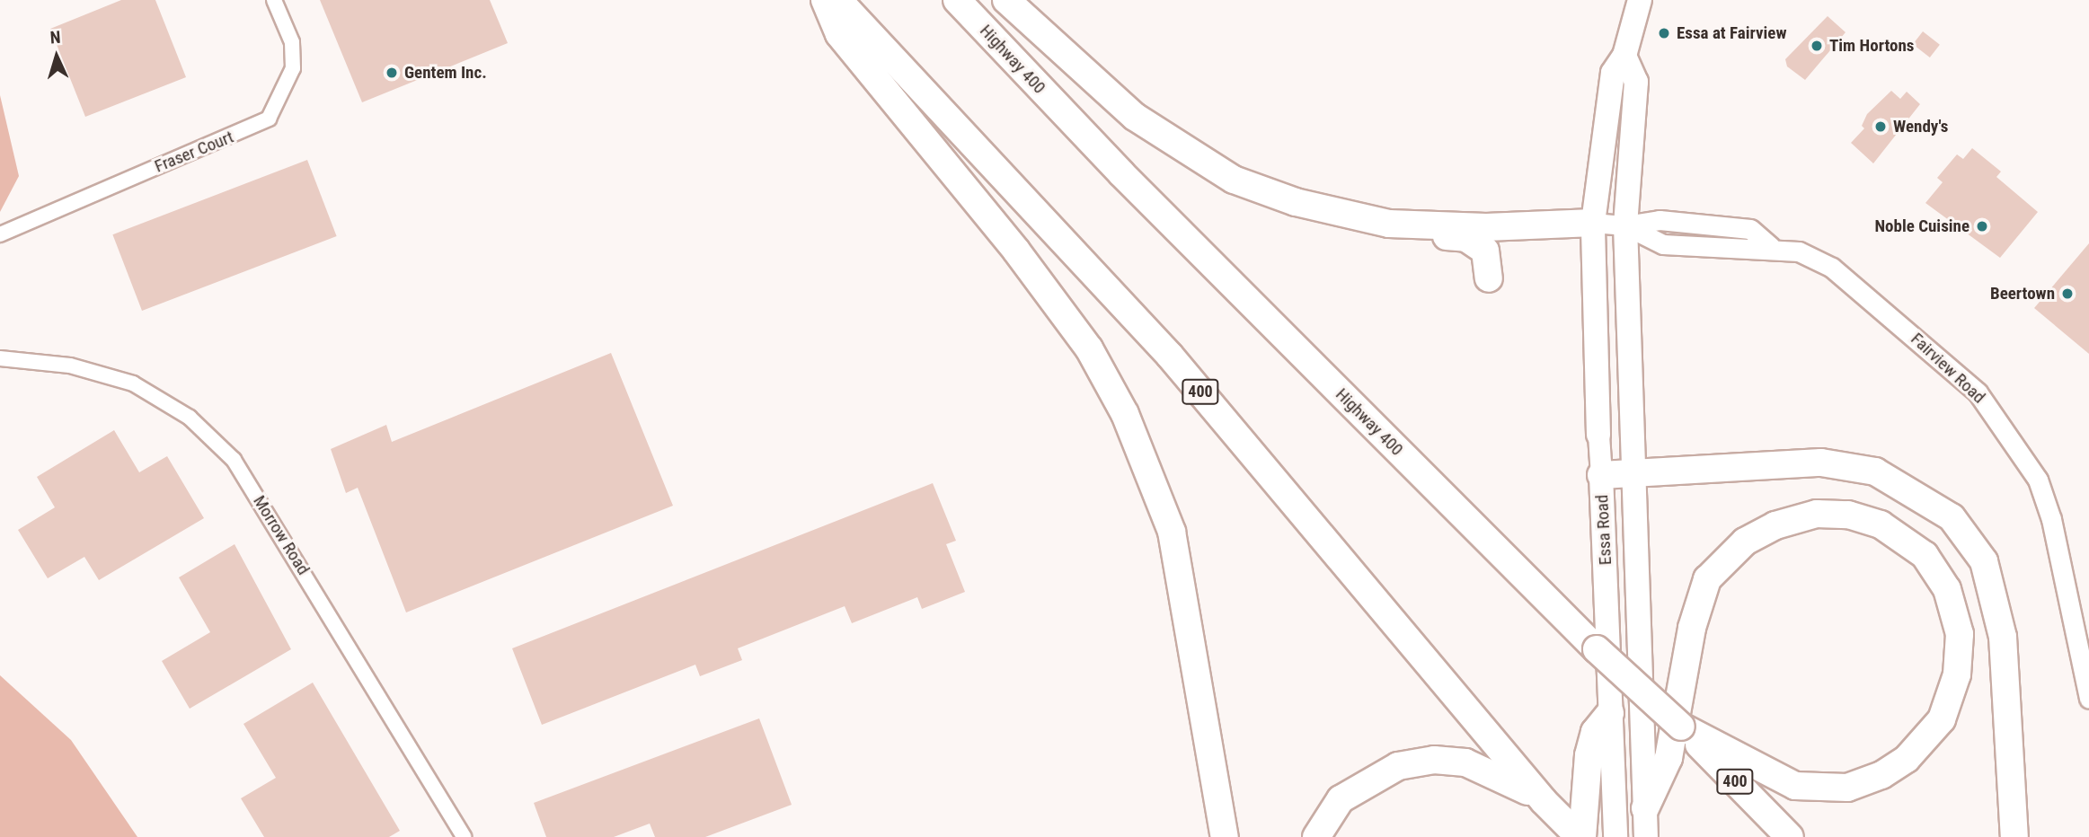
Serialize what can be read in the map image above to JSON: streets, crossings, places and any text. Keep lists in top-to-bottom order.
{
  "streets": {
    "highway": ["Highway 400", "400"],
    "main road": ["Essa Road"],
    "street": ["Fraser Court", "Fairview Road", "Morrow Road"]
  },
  "crossings": [
    ["Fairview Road", "Essa Road"]
  ],
  "places": [
    "Essa at Fairview",
    "Tim Hortons",
    "Gentem Inc.",
    "Wendy's",
    "Noble Cuisine",
    "Beertown"
  ],
  "north": "top"
}
